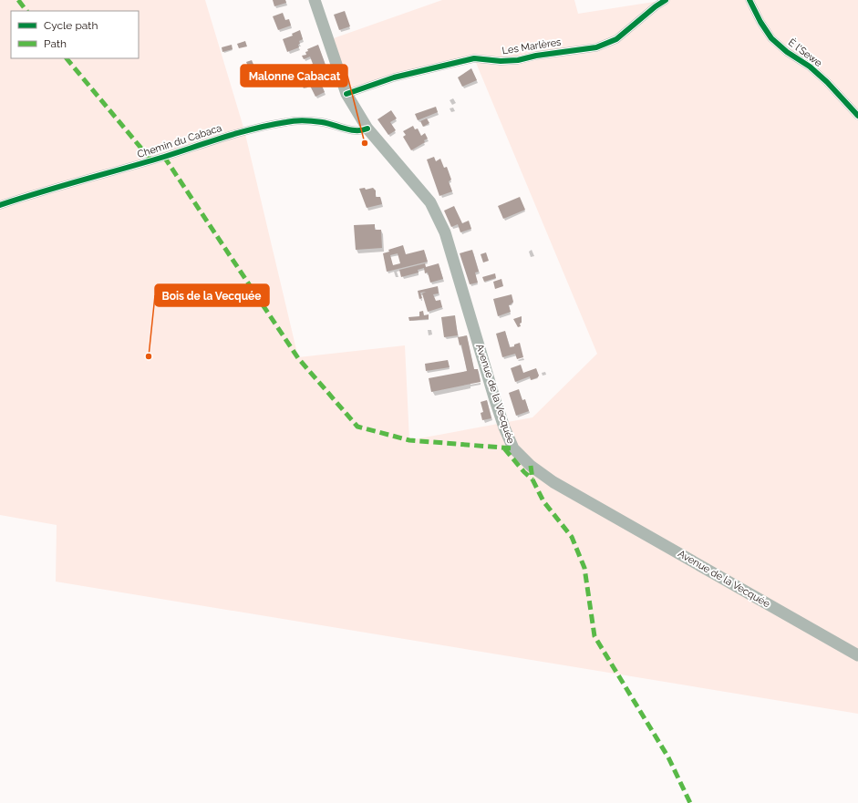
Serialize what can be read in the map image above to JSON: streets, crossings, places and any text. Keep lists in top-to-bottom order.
{
  "streets": {
    "main road": ["Avenue de la Vecquée"],
    "street": ["Les Marlères", "È l'Sewe", "Chemin du Cabaca"]
  },
  "crossings": [
    ["Les Marlères", "Avenue de la Vecquée"],
    ["Chemin du Cabaca", "Avenue de la Vecquée"]
  ],
  "places": ["Malonne Cabacat", "Bois de la Vecquée"],
  "legend": ["Cycle path", "Path"]
}
